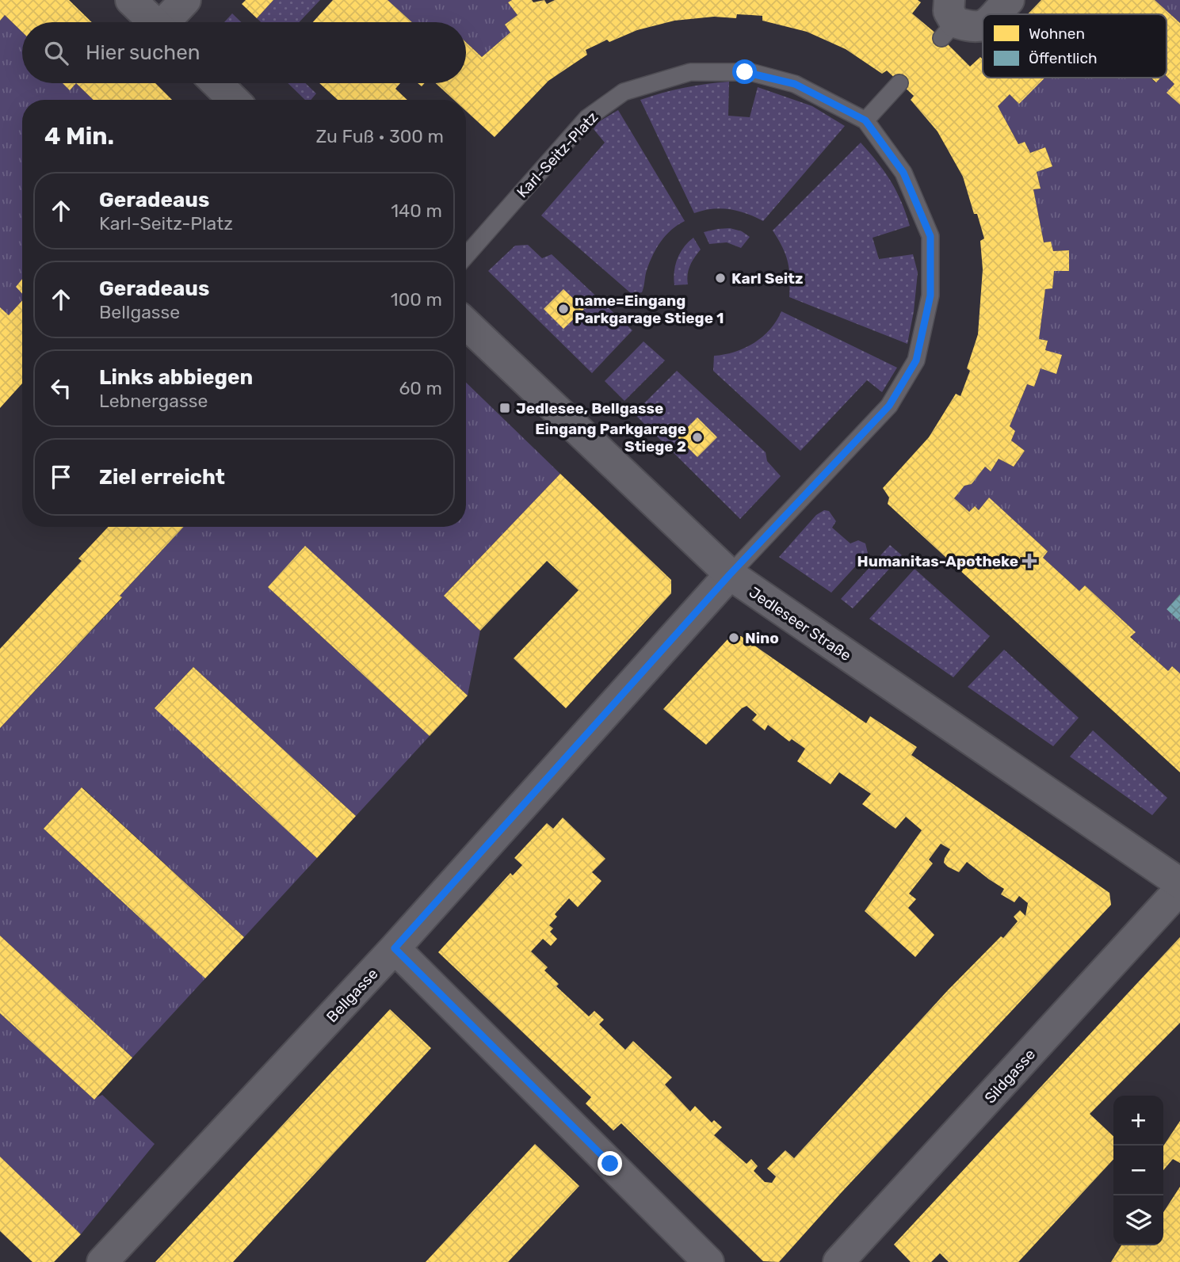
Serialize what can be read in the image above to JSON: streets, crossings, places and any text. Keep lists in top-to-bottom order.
{
  "streets": {
    "street": ["Jedleseer Straße", "Bellgasse", "Sildgasse"],
    "lane": ["Karl-Seitz-Platz"]
  },
  "crossings": [
    ["Karl-Seitz-Platz", "Jedleseer Straße"],
    ["Karl-Seitz-Platz", "Bellgasse"],
    ["Jedleseer Straße", "Bellgasse"]
  ],
  "places": {
    "other": [
      "Karl Seitz",
      "name=Eingang Parkgarage Stiege 1",
      "Eingang Parkgarage Stiege 2",
      "Nino"
    ],
    "transit": ["Jedlesee, Bellgasse"],
    "health": ["Humanitas-Apotheke"]
  },
  "legend": ["Wohnen", "Öffentlich"],
  "page": {
    "search": "Hier suchen",
    "heading": ["4 Min.", "Zu Fuß · 300 m"],
    "list": [
      ["Geradeaus", "Karl-Seitz-Platz", "140 m"],
      ["Geradeaus", "Bellgasse", "100 m"],
      ["Links abbiegen", "Lebnergasse", "60 m"],
      "Ziel erreicht"
    ],
    "map_buttons": ["+", "−"]
  }
}
